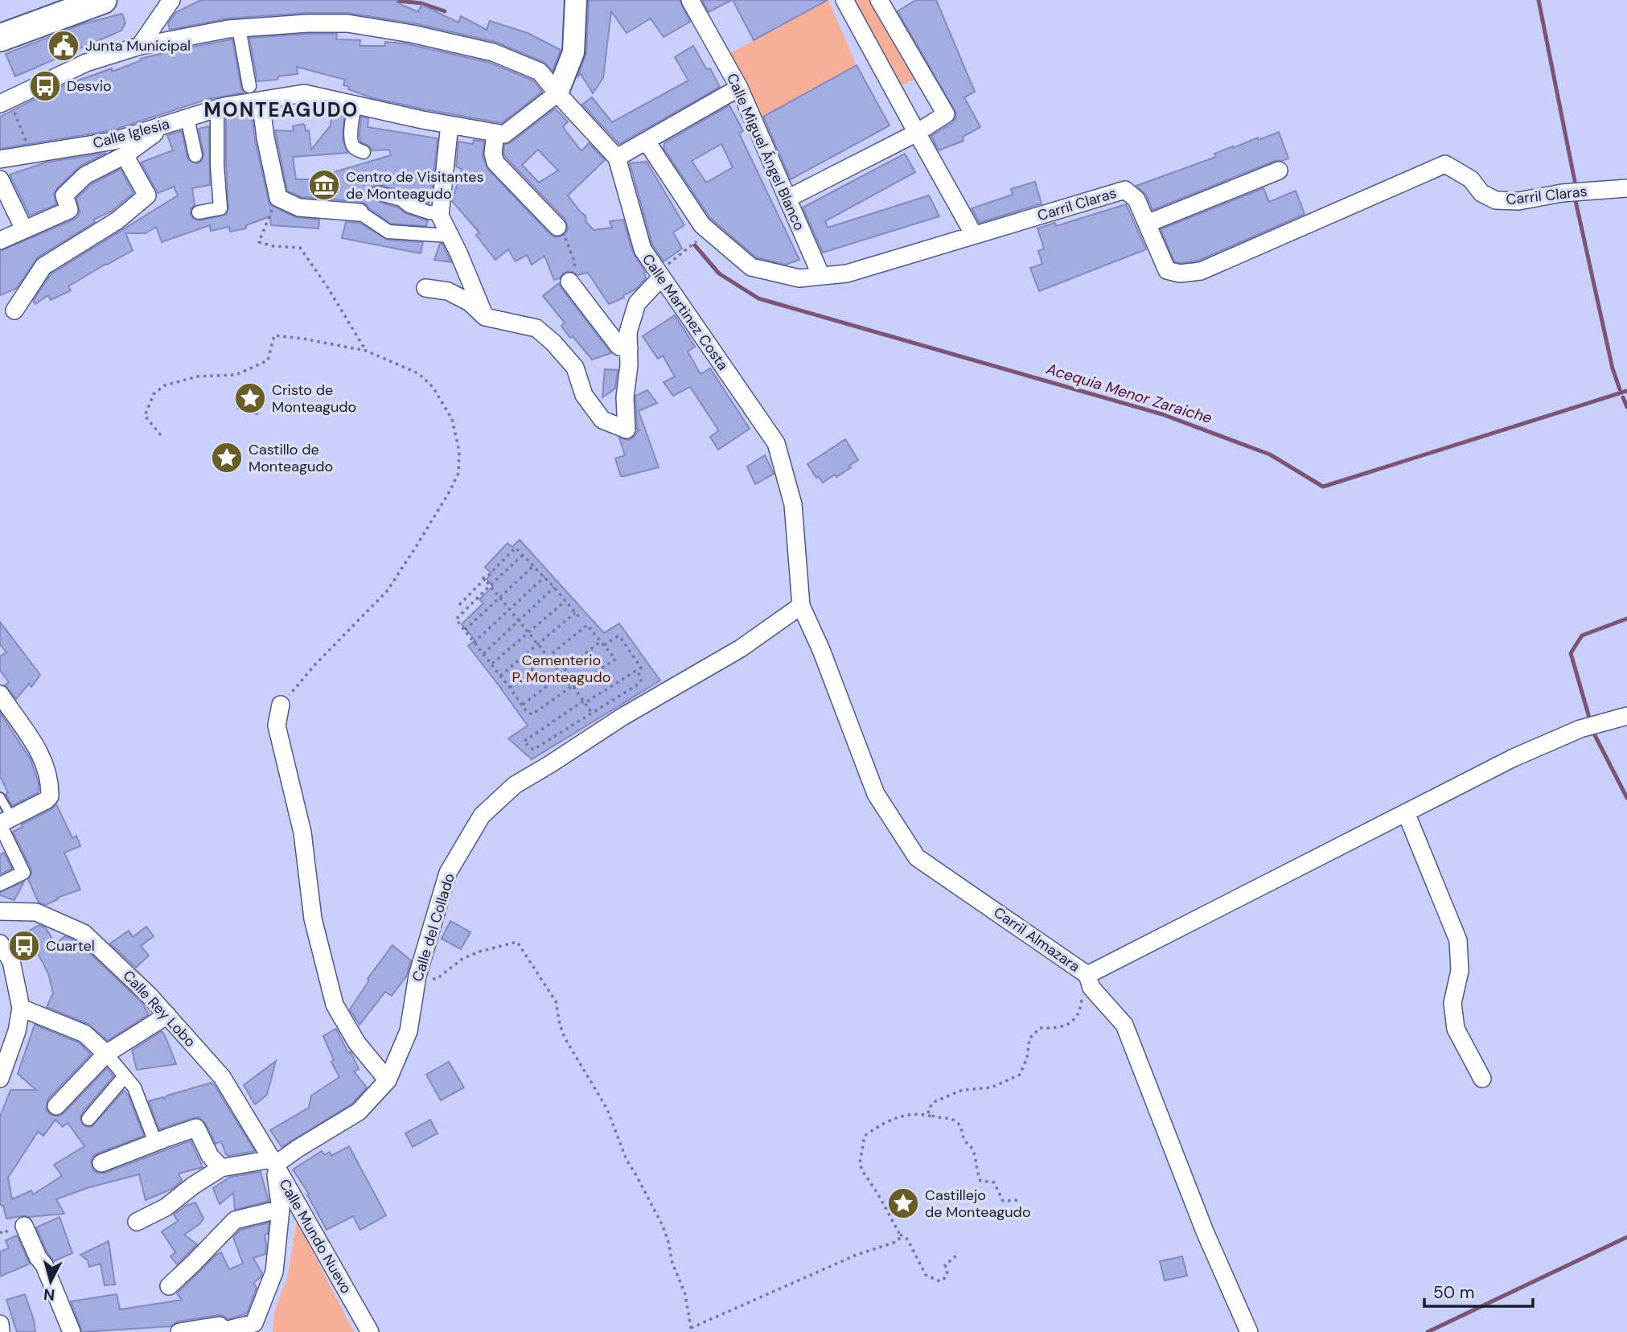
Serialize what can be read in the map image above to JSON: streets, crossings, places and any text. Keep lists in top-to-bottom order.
{
  "streets": {
    "street": [
      "Calle Iglesia",
      "Calle Miguel Ángel Blanco",
      "Carril Claras",
      "Calle Martinez Costa",
      "Calle del Collado",
      "Carril Almazara",
      "Calle Rey Lobo",
      "Calle Mundo Nuevo"
    ]
  },
  "crossings": [
    ["Calle Miguel Ángel Blanco", "Carril Claras"],
    ["Calle Martinez Costa", "Calle del Collado"],
    ["Calle Martinez Costa", "Carril Almazara"],
    ["Calle del Collado", "Carril Almazara"],
    ["Calle del Collado", "Calle Rey Lobo"],
    ["Calle del Collado", "Calle Mundo Nuevo"],
    ["Calle Rey Lobo", "Calle Mundo Nuevo"]
  ],
  "districts": ["MONTEAGUDO"],
  "water": ["Acequia Menor Zaraiche"],
  "parks": ["Cementerio P. Monteagudo"],
  "places": {
    "public building": ["Junta Municipal"],
    "bus stop": ["Desvio", "Cuartel"],
    "museum": ["Centro de Visitantes de Monteagudo"],
    "place": ["Cristo de Monteagudo", "Castillo de Monteagudo", "Castillejo de Monteagudo"]
  },
  "scale_bar": "50 m",
  "north": "bottom"
}
